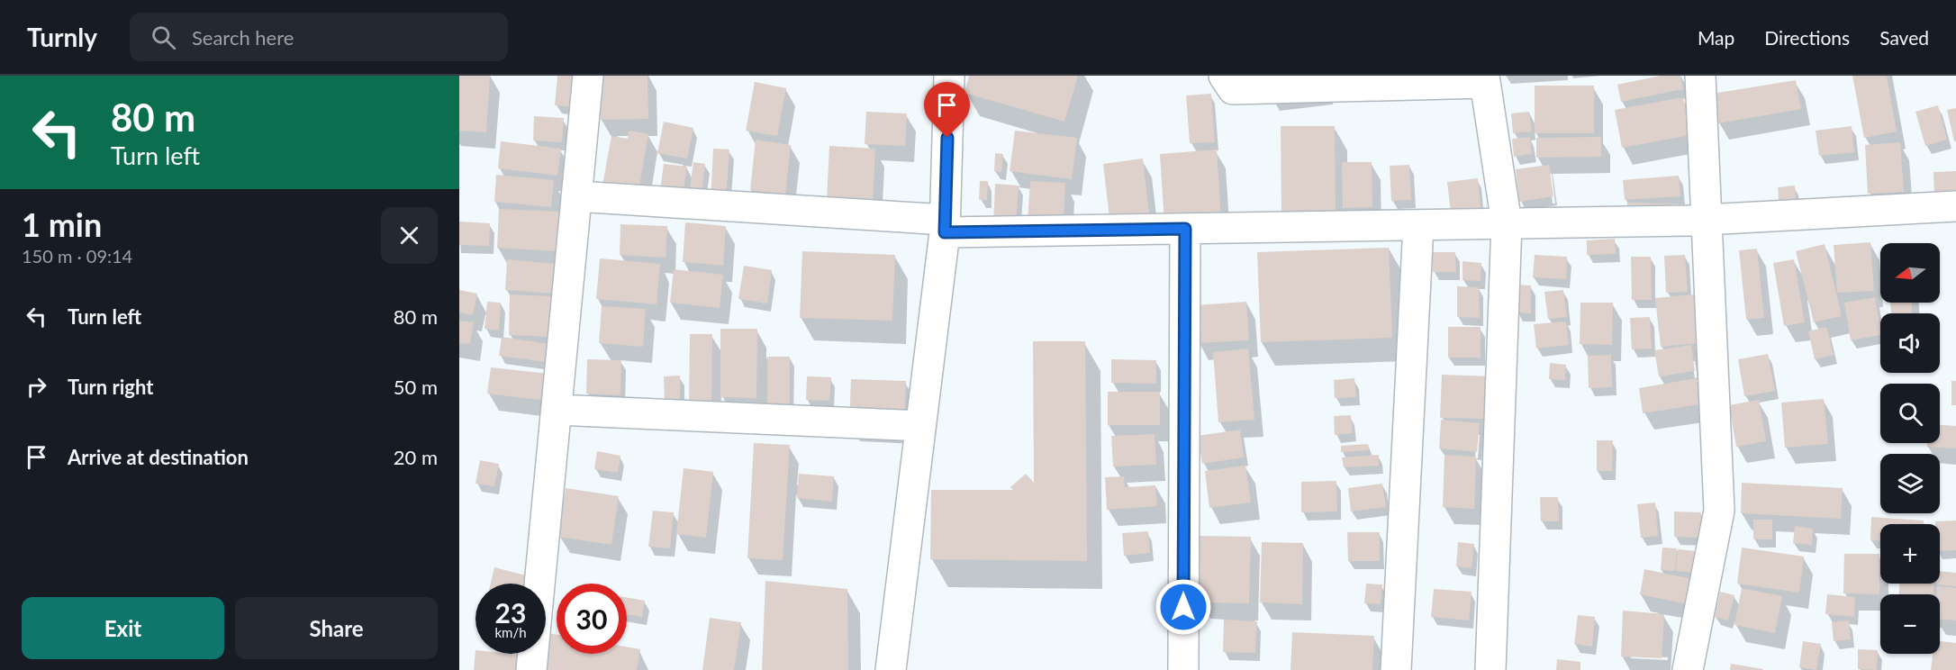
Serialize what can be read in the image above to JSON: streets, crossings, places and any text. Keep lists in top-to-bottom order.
{
  "north": "left",
  "page": {
    "header": "Turnly",
    "search": "Search here",
    "nav": ["Map", "Directions", "Saved"],
    "turn": ["80 m", "Turn left"],
    "heading": ["1 min", "150 m · 09:14"],
    "map_buttons": ["+", "−"],
    "list": [
      {
        "name": "Turn left",
        "value": "80 m"
      },
      {
        "name": "Turn right",
        "value": "50 m"
      },
      {
        "name": "Arrive at destination",
        "value": "20 m"
      }
    ],
    "speed": "23 km/h",
    "limit": "30",
    "buttons": ["Exit", "Share"]
  }
}
